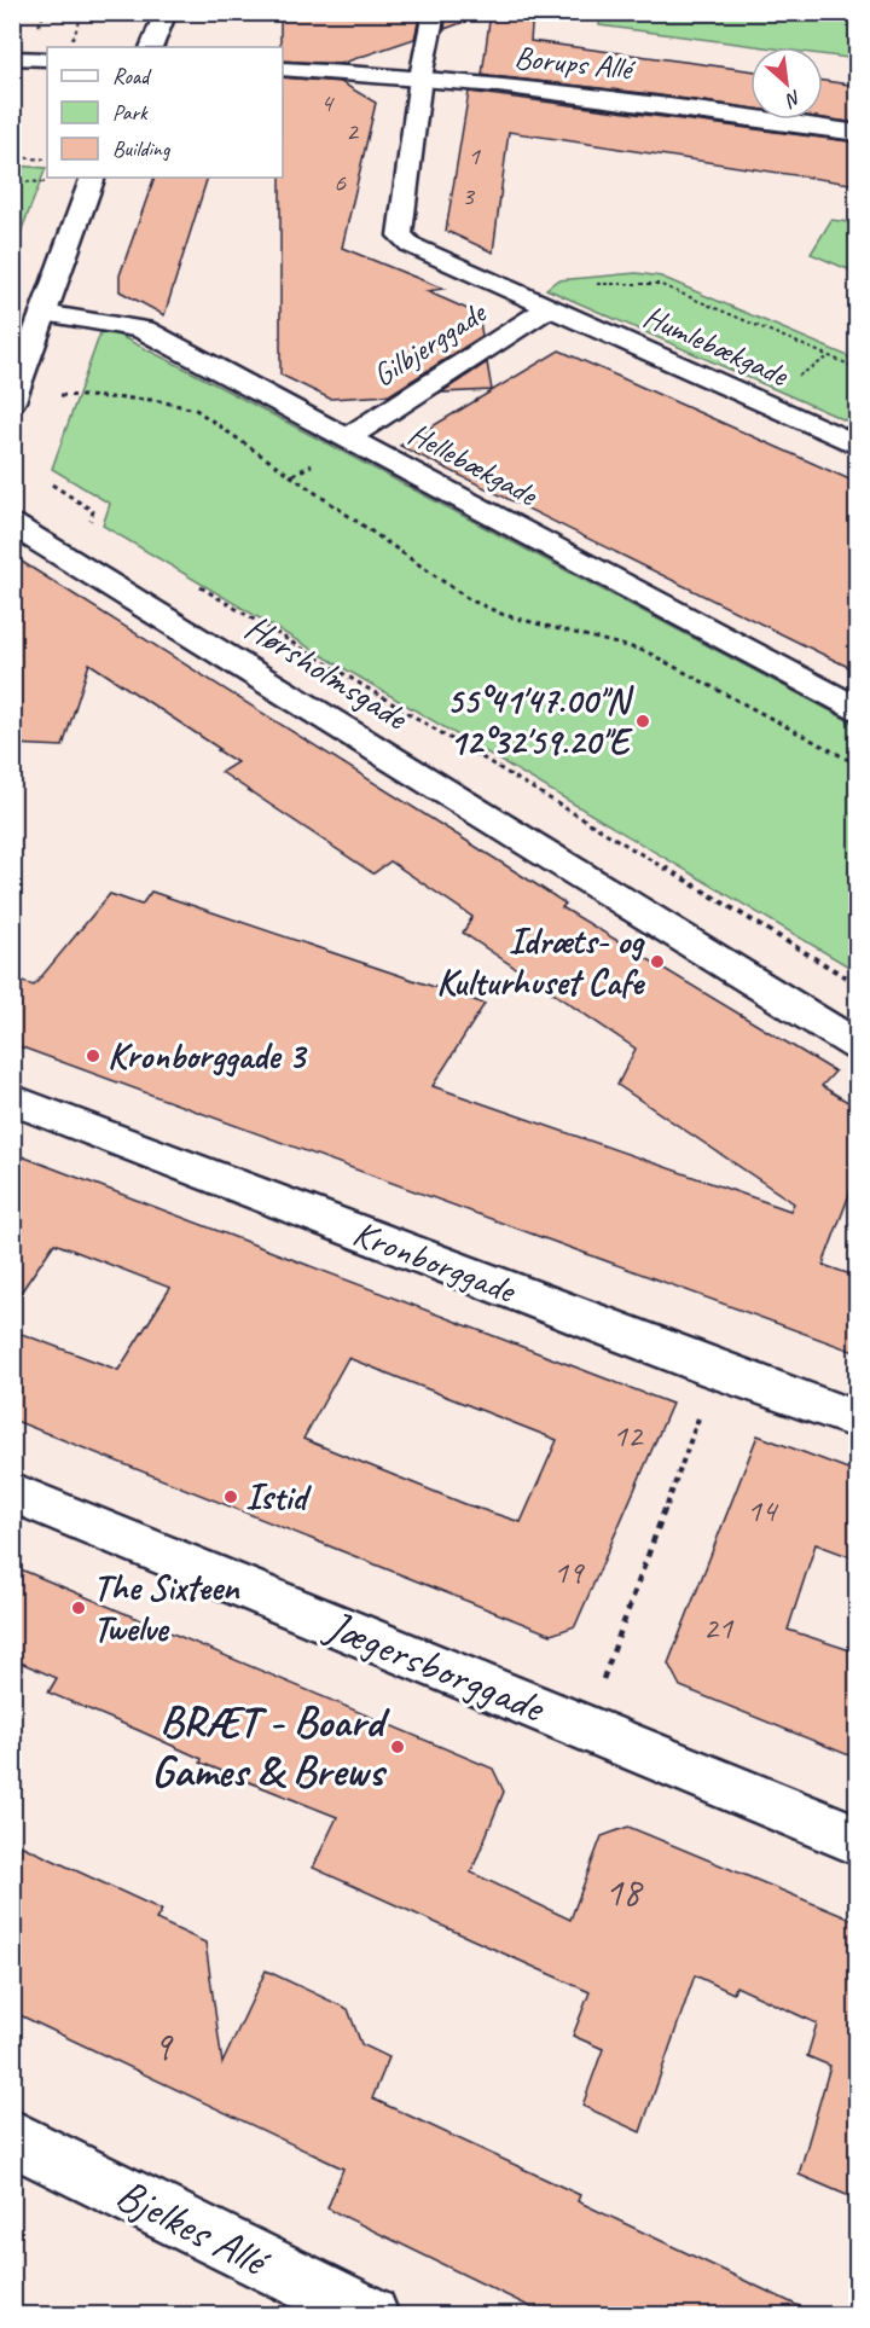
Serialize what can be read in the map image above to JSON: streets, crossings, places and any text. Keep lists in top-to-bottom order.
{
  "streets": {
    "street": [
      "Borups Allé",
      "Gilbjerggade",
      "Humlebækgade",
      "Hellebækgade",
      "Hørsholmsgade",
      "Kronborggade",
      "Jægersborggade",
      "Bjelkes Allé"
    ]
  },
  "crossings": [
    ["Borups Allé", "Humlebækgade"],
    ["Gilbjerggade", "Humlebækgade"],
    ["Gilbjerggade", "Hellebækgade"]
  ],
  "places": [
    "55°41′47.00\"N 12°32′59.20\"E",
    "Idræts- og Kulturhuset Cafe",
    "Kronborggade 3",
    "Istid",
    "The Sixteen Twelve",
    "BRÆT - Board Games & Brews"
  ],
  "house_numbers": [
    "4",
    "2",
    "1",
    "6",
    "3",
    "12",
    "14",
    "19",
    "21",
    "18",
    "9"
  ],
  "legend": ["Road", "Park", "Building"],
  "north": "bottom right"
}
